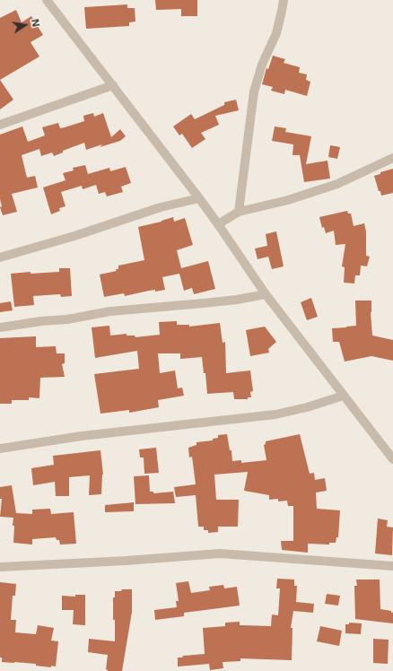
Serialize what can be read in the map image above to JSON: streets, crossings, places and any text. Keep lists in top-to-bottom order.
{
  "north": "right"
}
